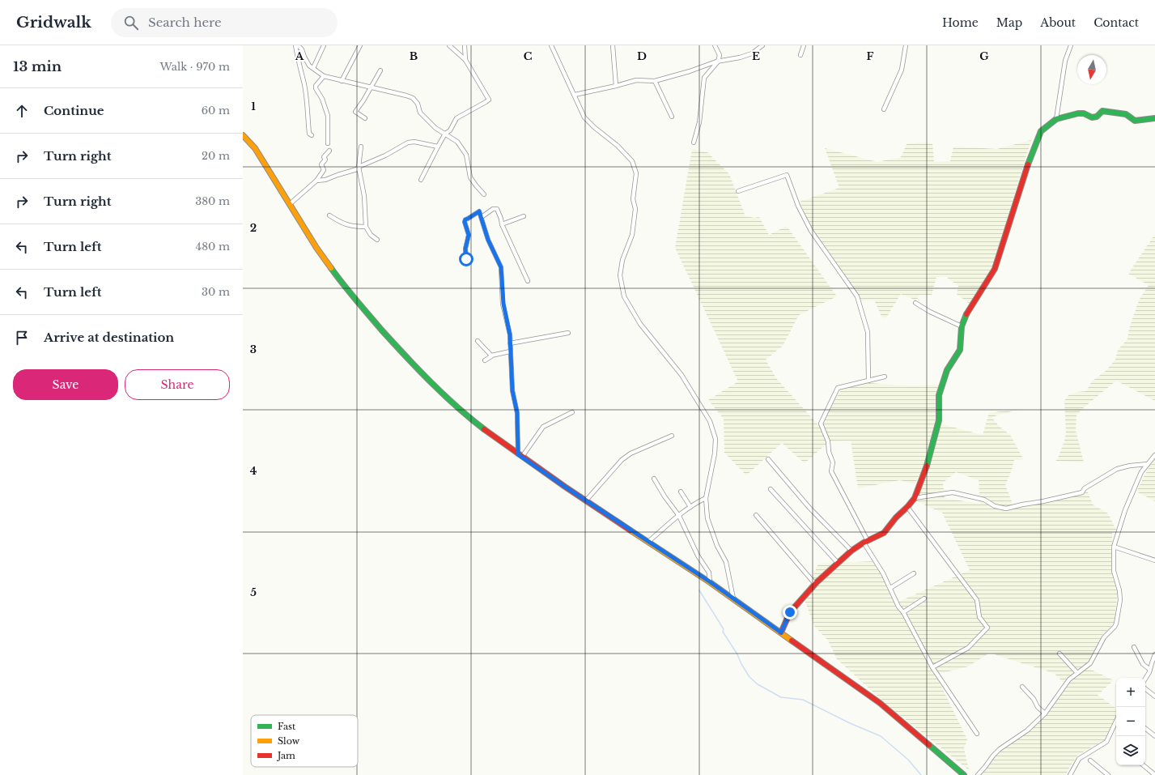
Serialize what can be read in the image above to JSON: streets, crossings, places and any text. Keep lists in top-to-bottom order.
{
  "legend": ["Fast", "Slow", "Jam"],
  "north": "bottom",
  "page": {
    "header": "Gridwalk",
    "search": "Search here",
    "nav": [
      "Home",
      "Map",
      "About",
      "Contact"
    ],
    "heading": ["13 min", "Walk · 970 m"],
    "list": [
      ["Continue", "60 m"],
      ["Turn right", "20 m"],
      ["Turn right", "380 m"],
      ["Turn left", "480 m"],
      ["Turn left", "30 m"],
      "Arrive at destination"
    ],
    "buttons": ["Save", "Share"],
    "map_buttons": ["+", "−"]
  },
  "grid": {
    "columns": [
      "A",
      "B",
      "C",
      "D",
      "E",
      "F",
      "G"
    ],
    "rows": [
      "1",
      "2",
      "3",
      "4",
      "5"
    ]
  }
}
